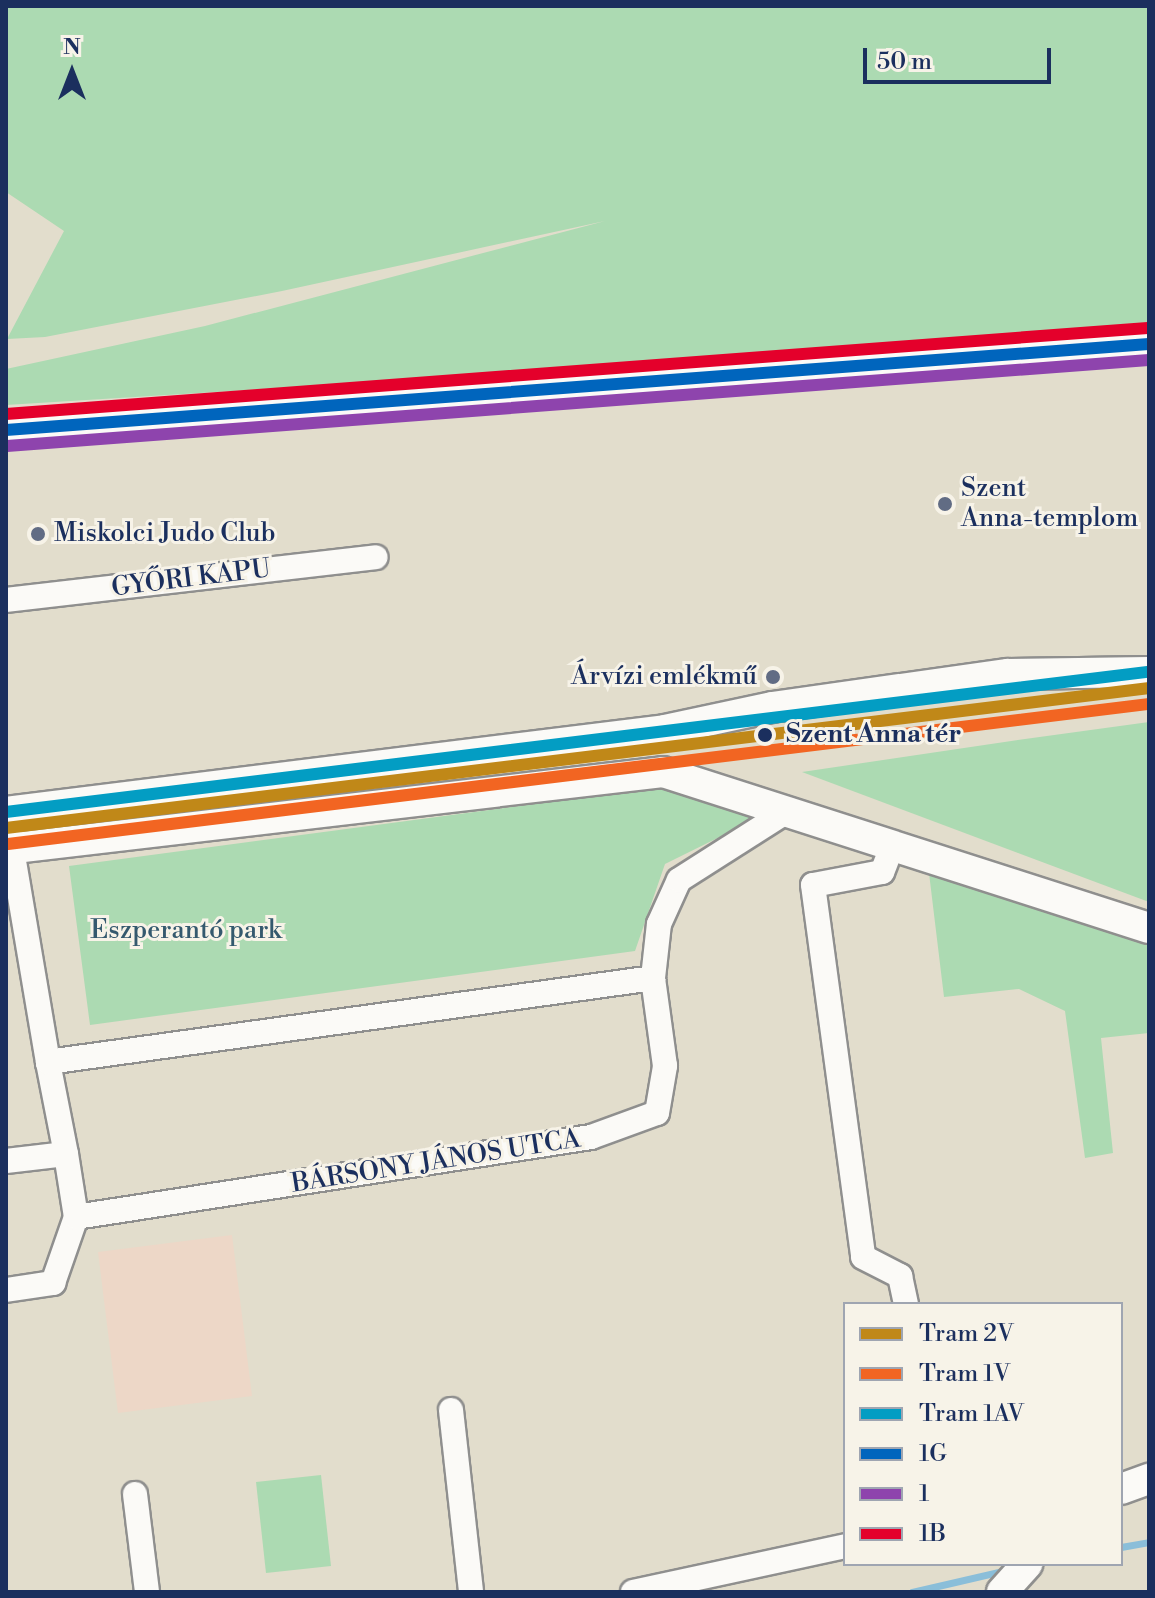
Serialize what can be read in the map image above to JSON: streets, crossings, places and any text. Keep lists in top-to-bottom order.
{
  "streets": {
    "street": ["GYŐRI KAPU", "BÁRSONY JÁNOS UTCA"]
  },
  "parks": ["Eszperantó park"],
  "places": [
    "Szent Anna-templom",
    "Miskolci Judo Club",
    "Árvízi emlékmű",
    "Szent Anna tér"
  ],
  "lines": [
    "transit line 1B",
    "transit line 1G",
    "transit line 1",
    "tram line 1AV",
    "tram line 2V",
    "tram line 1V"
  ],
  "legend": [
    "Tram 2V",
    "Tram 1V",
    "Tram 1AV",
    "1G",
    "1",
    "1B"
  ],
  "scale_bar": "50 m",
  "north": "top"
}
